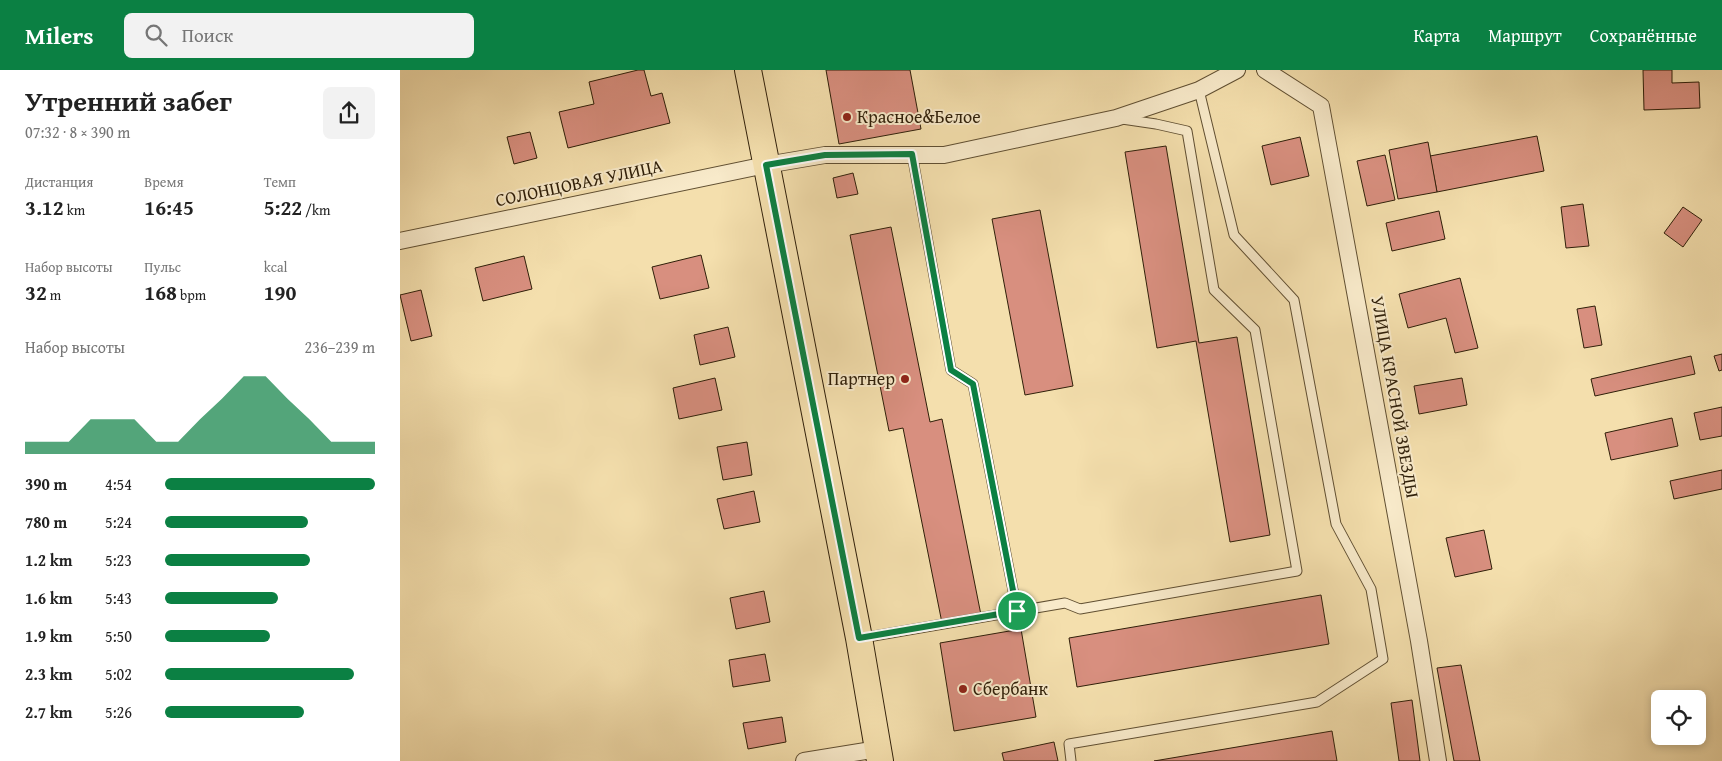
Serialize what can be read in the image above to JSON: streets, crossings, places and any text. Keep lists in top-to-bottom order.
{
  "streets": {
    "street": ["СОЛОНЦОВАЯ УЛИЦА", "УЛИЦА КРАСНОЙ ЗВЕЗДЫ"]
  },
  "places": ["Красное&Белое", "Партнер", "Сбербанк"],
  "page": {
    "header": "Milers",
    "search": "Поиск",
    "nav": ["Карта", "Маршрут", "Сохранённые"],
    "heading": ["Утренний забег", "07:32 · 8 × 390 m"],
    "stats": [
      ["Дистанция", "3.12 km"],
      ["Время", "16:45"],
      ["Темп", "5:22 /km"],
      ["Набор высоты", "32 m"],
      ["Пульс", "168 bpm"],
      ["kcal", "190"]
    ],
    "chart": ["Набор высоты", "236–239 m"],
    "list": [
      {
        "name": "390 m",
        "note": "4:54"
      },
      {
        "name": "780 m",
        "note": "5:24"
      },
      {
        "name": "1.2 km",
        "note": "5:23"
      },
      {
        "name": "1.6 km",
        "note": "5:43"
      },
      {
        "name": "1.9 km",
        "note": "5:50"
      },
      {
        "name": "2.3 km",
        "note": "5:02"
      },
      {
        "name": "2.7 km",
        "note": "5:26"
      }
    ]
  }
}
